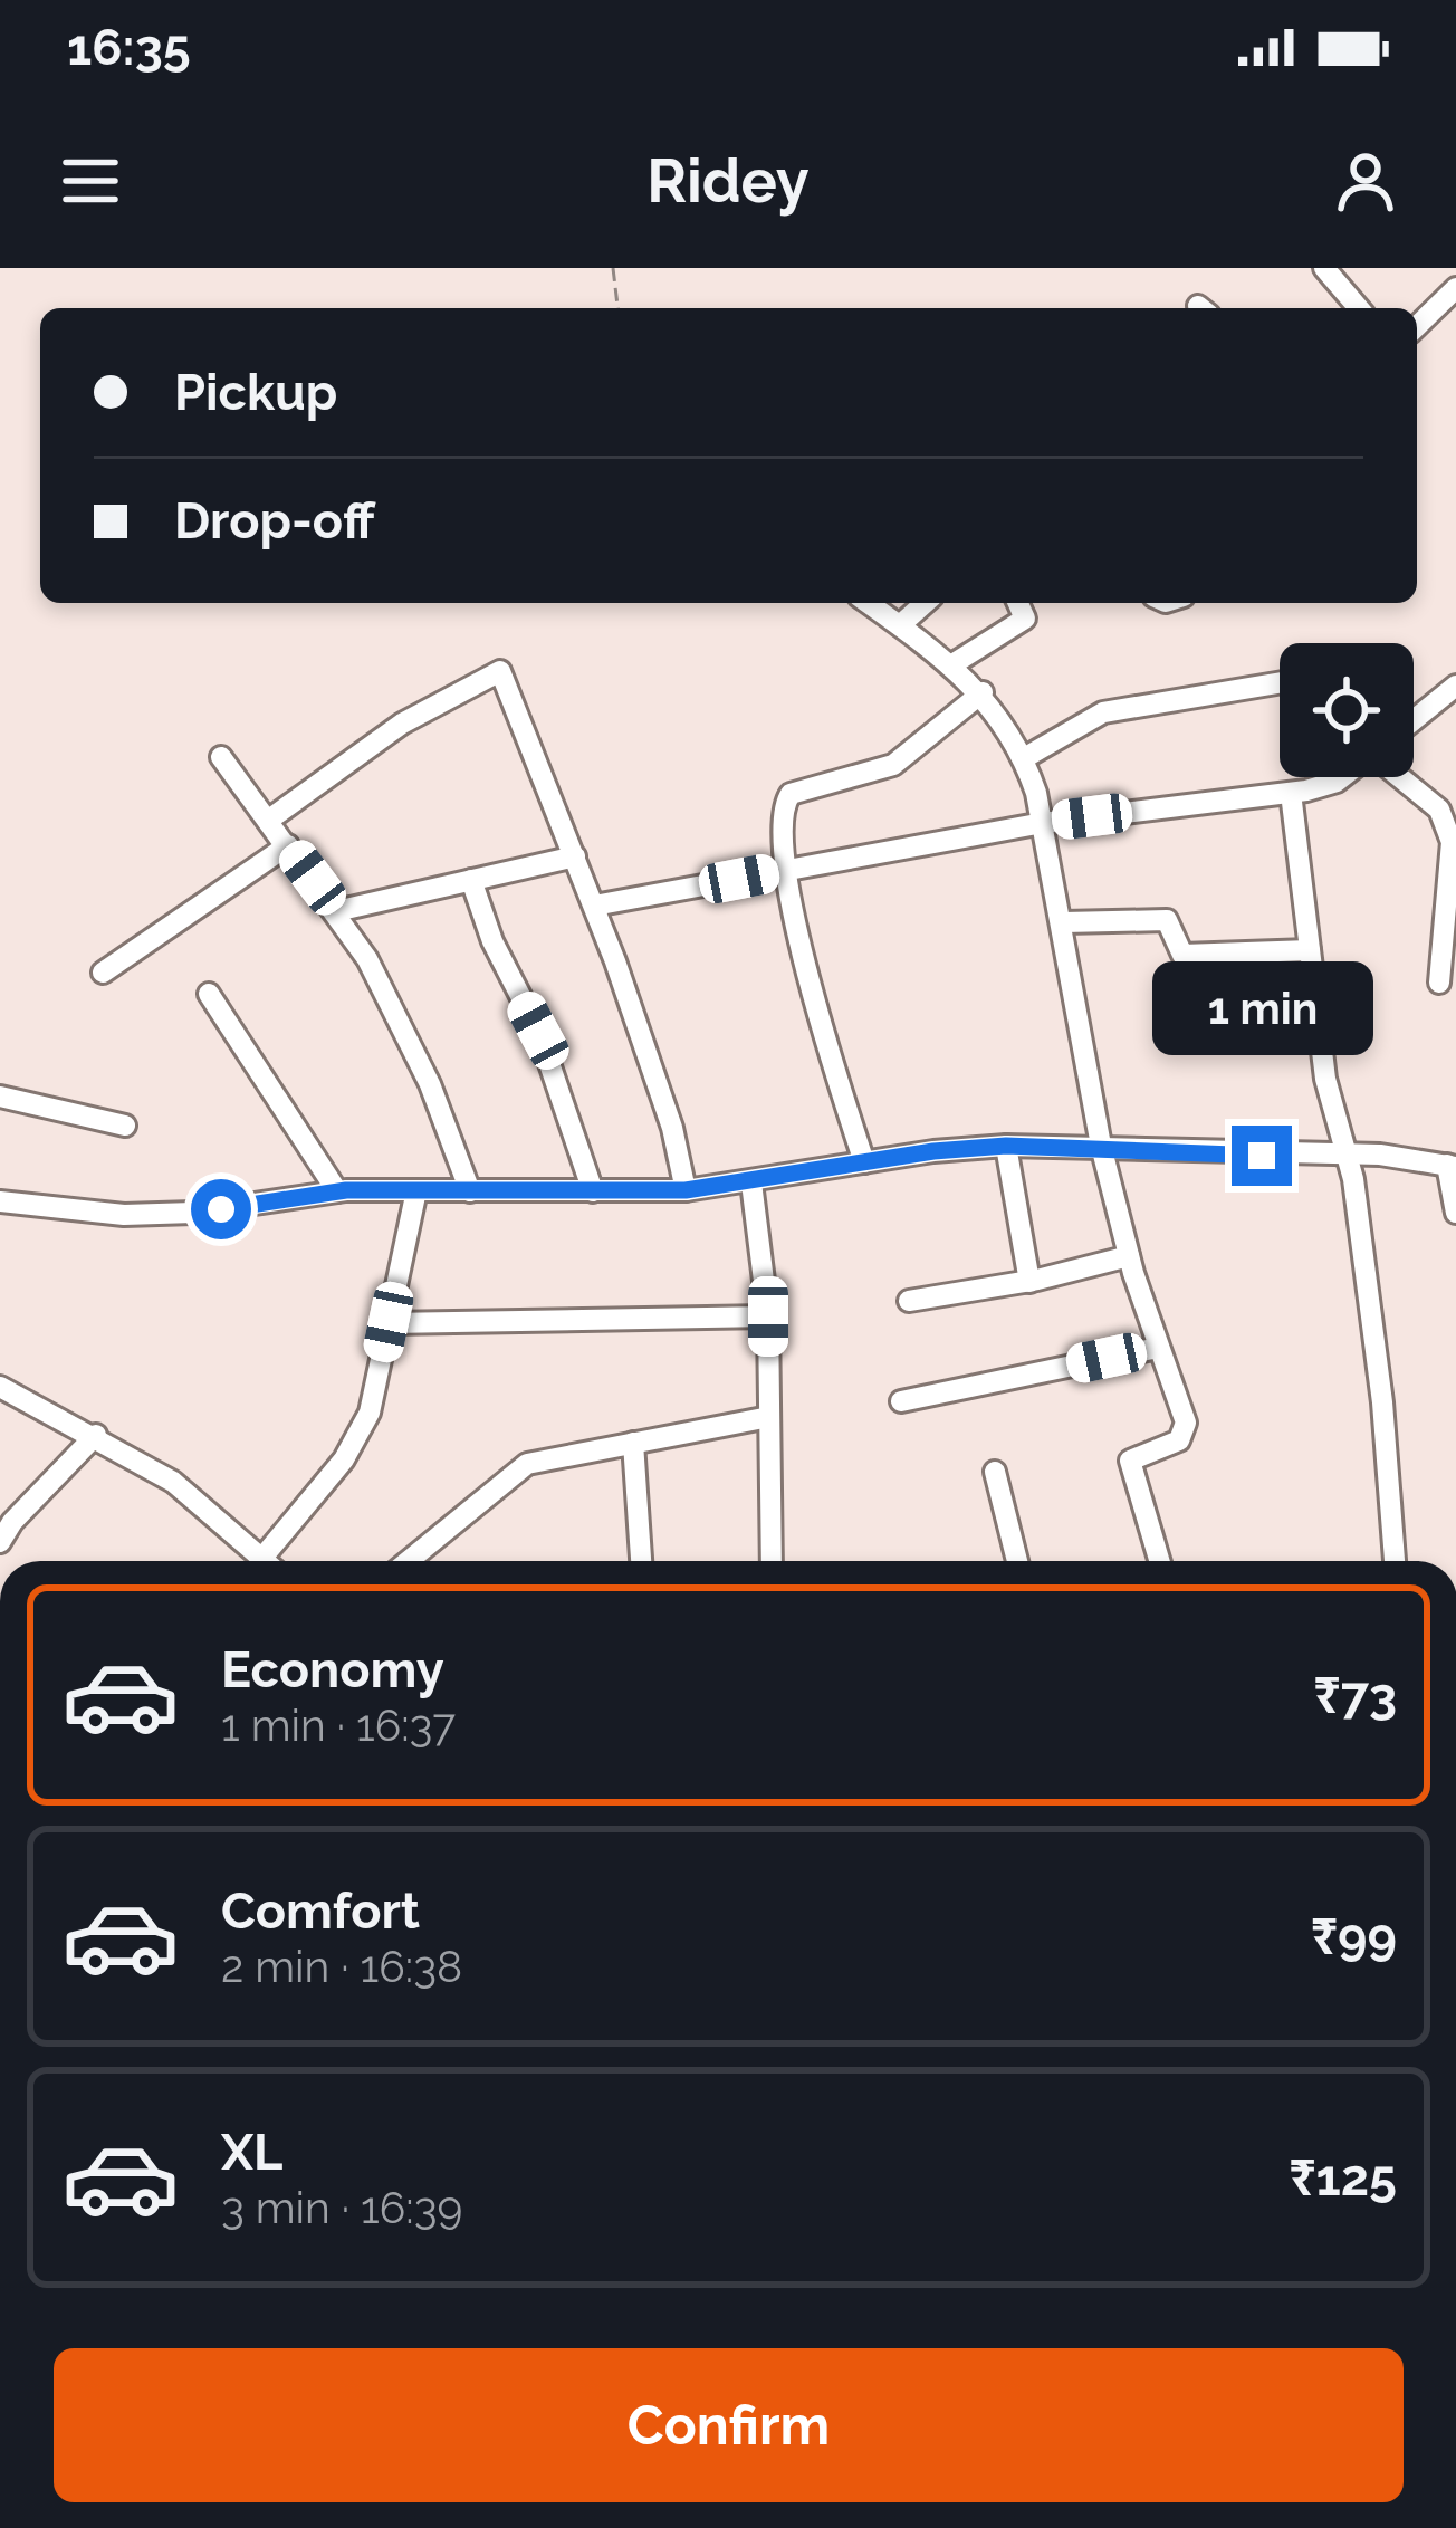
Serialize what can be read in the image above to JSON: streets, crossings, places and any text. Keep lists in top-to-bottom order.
{
  "page": {
    "status": "16:35",
    "header": "Ridey",
    "banner": ["Pickup", "Drop-off"],
    "bubble": "1 min",
    "list": [
      {
        "name": "Economy",
        "note": "1 min · 16:37",
        "value": "₹73"
      },
      {
        "name": "Comfort",
        "note": "2 min · 16:38",
        "value": "₹99"
      },
      {
        "name": "XL",
        "note": "3 min · 16:39",
        "value": "₹125"
      }
    ],
    "buttons": "Confirm"
  }
}
